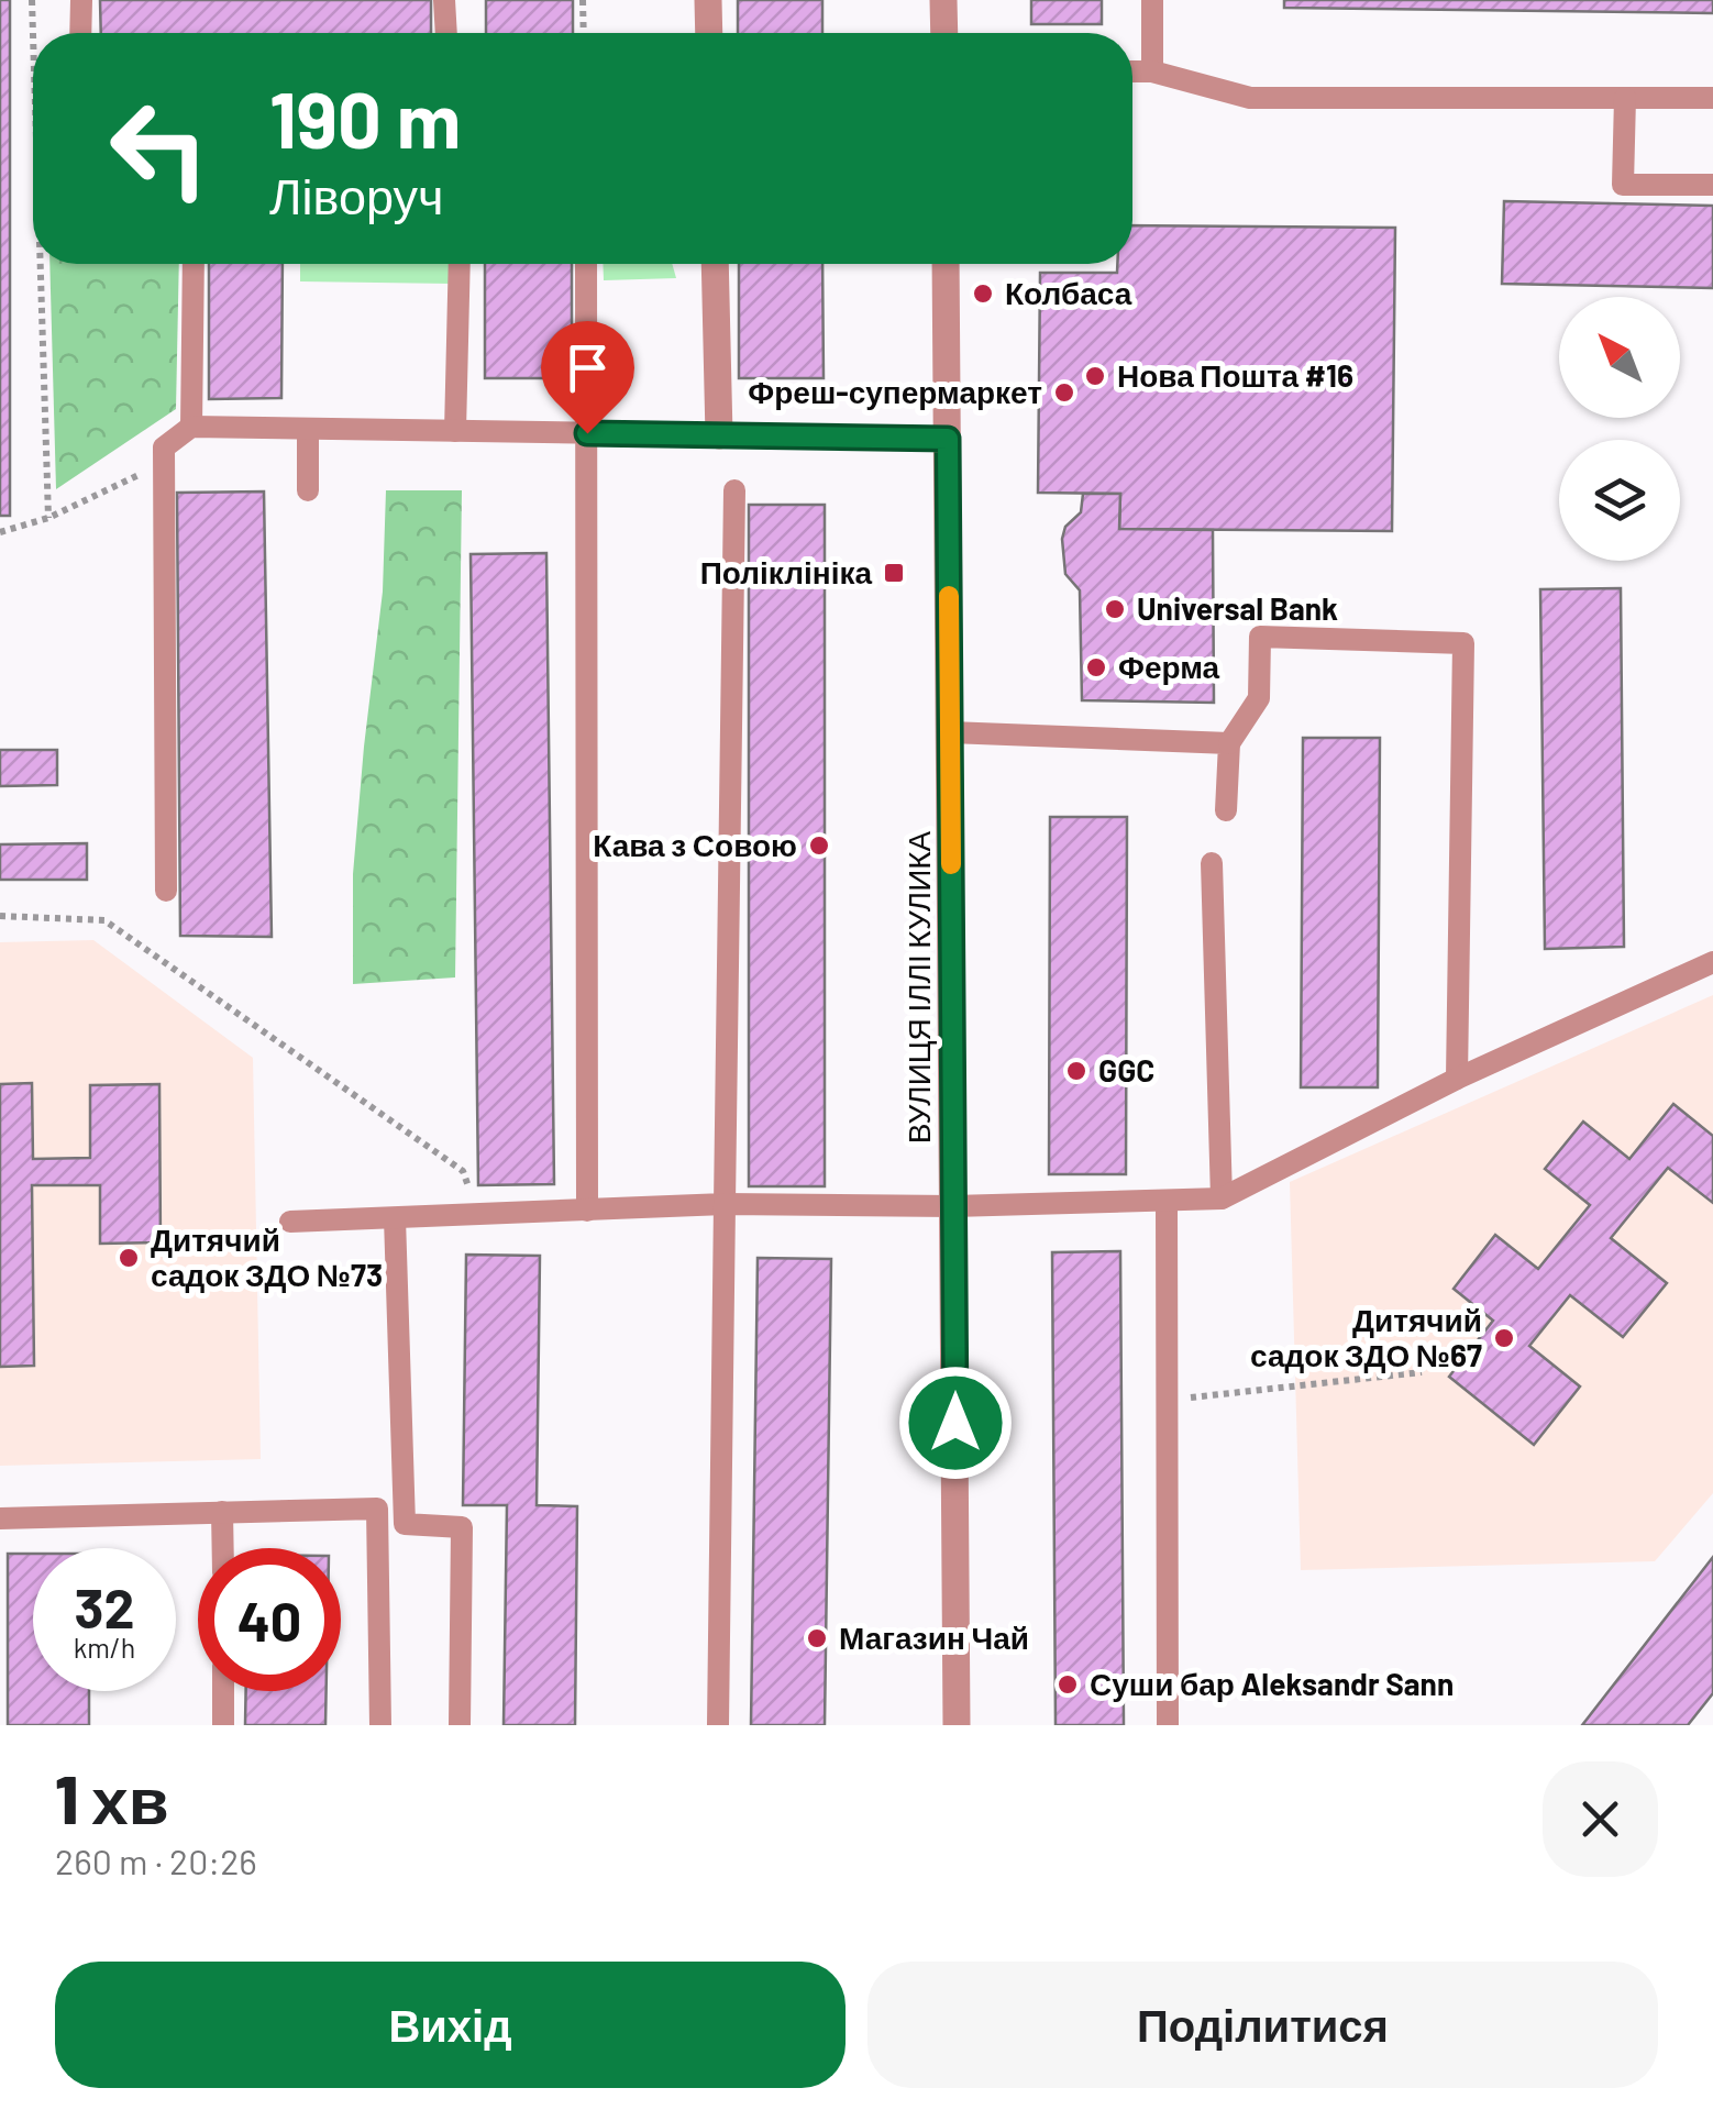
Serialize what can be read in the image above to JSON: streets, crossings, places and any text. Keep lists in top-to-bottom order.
{
  "streets": {
    "street": ["ВУЛИЦЯ ІЛЛІ КУЛИКА"]
  },
  "places": {
    "other": [
      "Колбаса",
      "Нова Пошта #16",
      "Фреш-супермаркет",
      "Universal Bank",
      "Ферма",
      "Кава з Совою",
      "GGC",
      "Дитячий садок ЗДО №73",
      "Дитячий садок ЗДО №67",
      "Магазин Чай",
      "Суши бар Aleksandr Sann"
    ],
    "transit": ["Поліклініка"]
  },
  "north": "top left",
  "page": {
    "turn": ["190 m", "Ліворуч"],
    "speed": "32 km/h",
    "limit": "40",
    "heading": ["1 хв", "260 m · 20:26"],
    "buttons": ["Вихід", "Поділитися"]
  }
}
